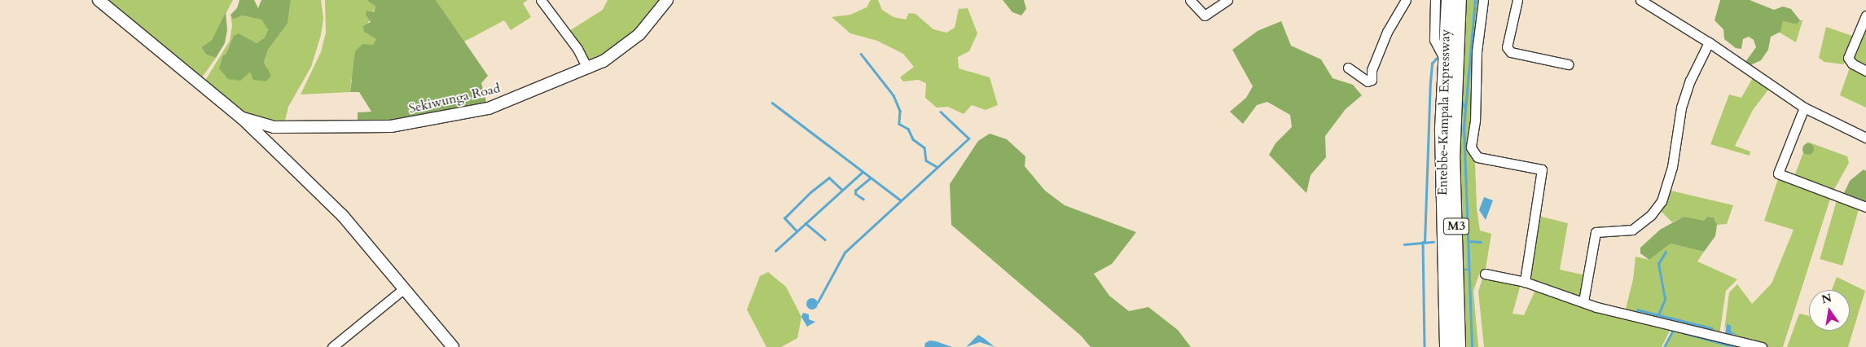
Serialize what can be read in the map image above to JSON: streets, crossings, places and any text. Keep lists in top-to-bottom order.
{
  "streets": {
    "highway": ["Entebbe-Kampala Expressway", "M3"],
    "main road": ["Sekiwunga Road"]
  },
  "north": "top"
}
